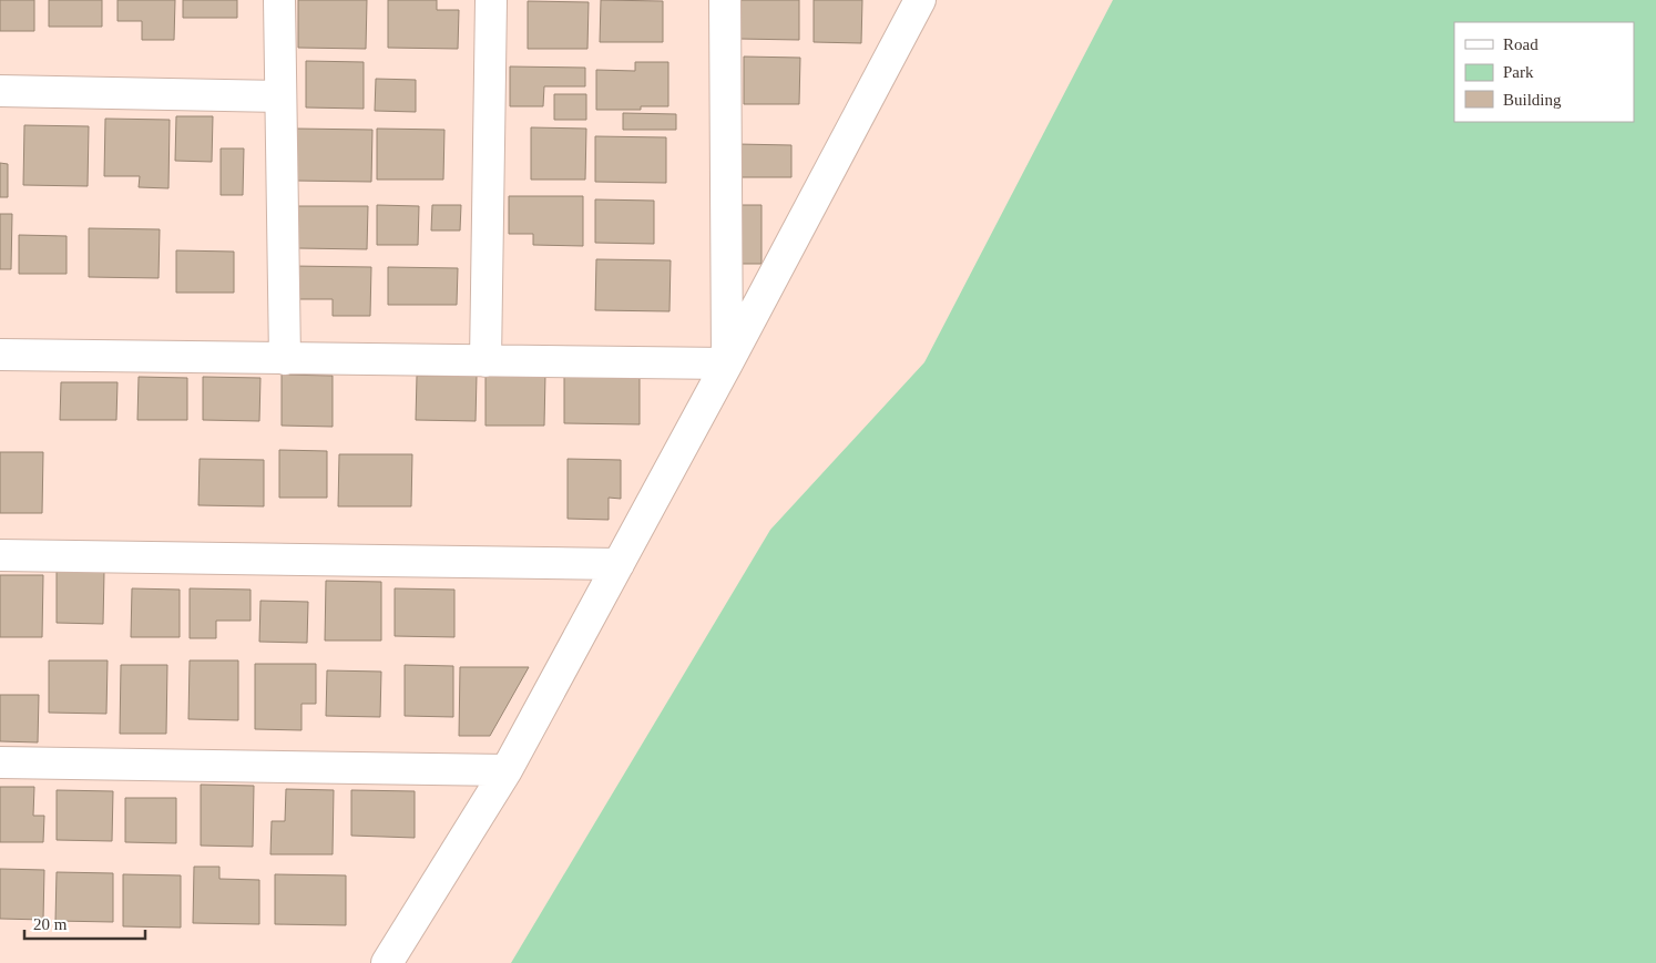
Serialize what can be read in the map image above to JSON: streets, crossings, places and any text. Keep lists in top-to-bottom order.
{
  "legend": ["Road", "Park", "Building"],
  "scale_bar": "20 m"
}
